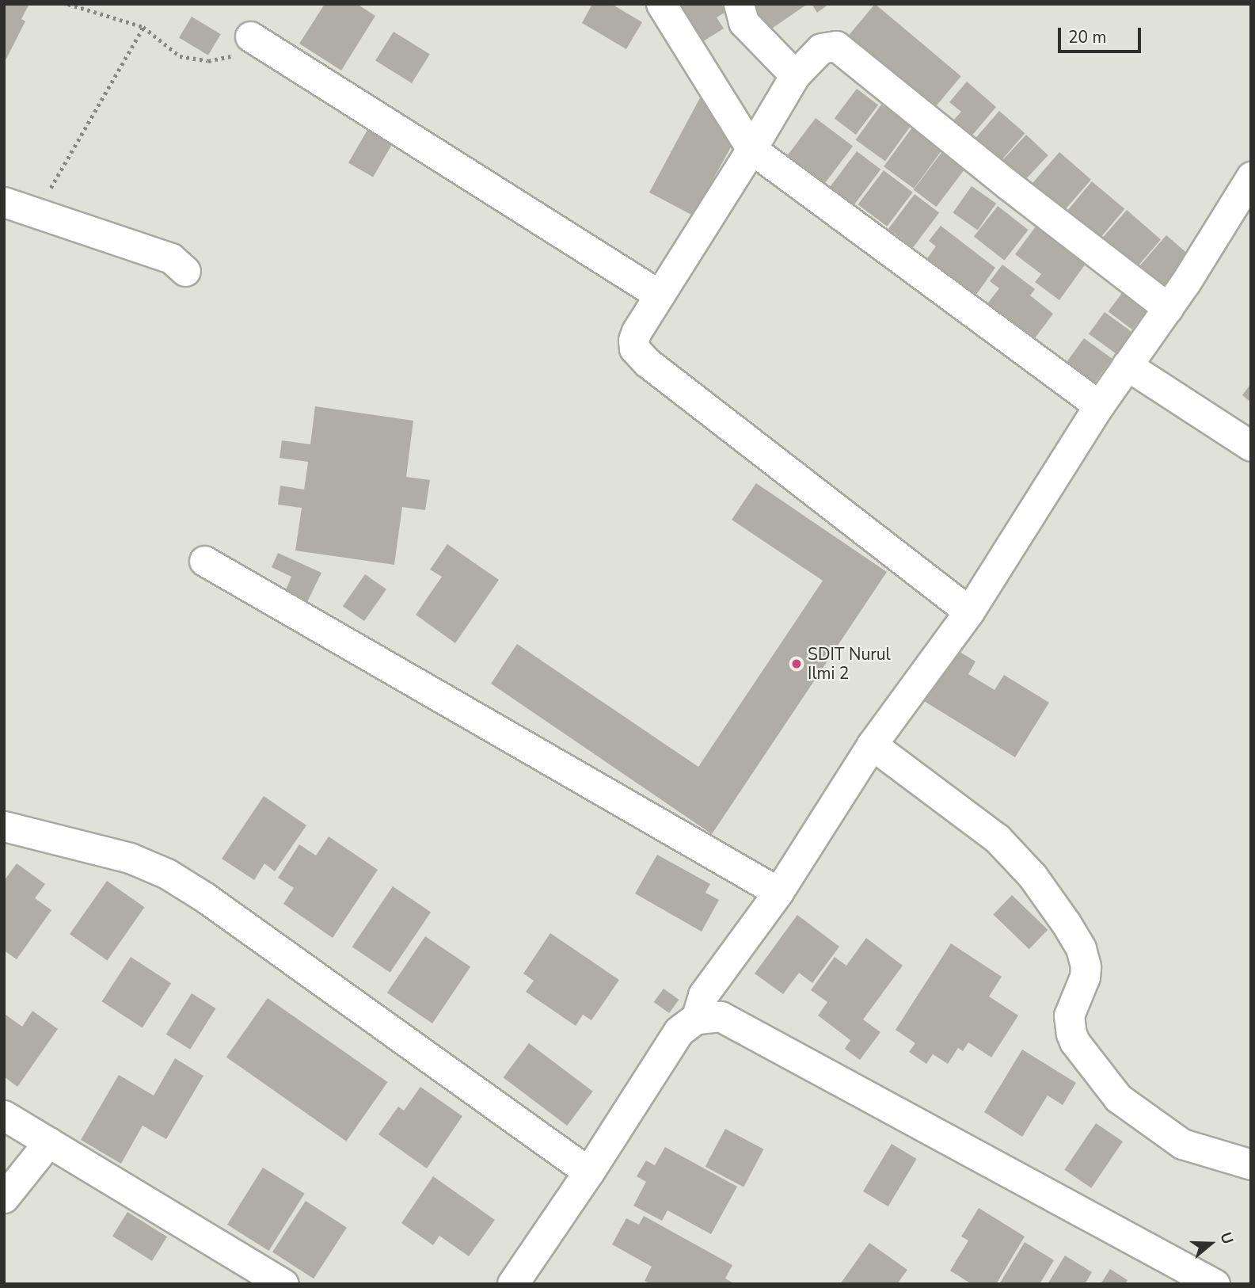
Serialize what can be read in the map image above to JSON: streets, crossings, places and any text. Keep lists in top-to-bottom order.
{
  "places": ["SDIT Nurul Ilmi 2"],
  "scale_bar": "20 m",
  "north": "right"
}
